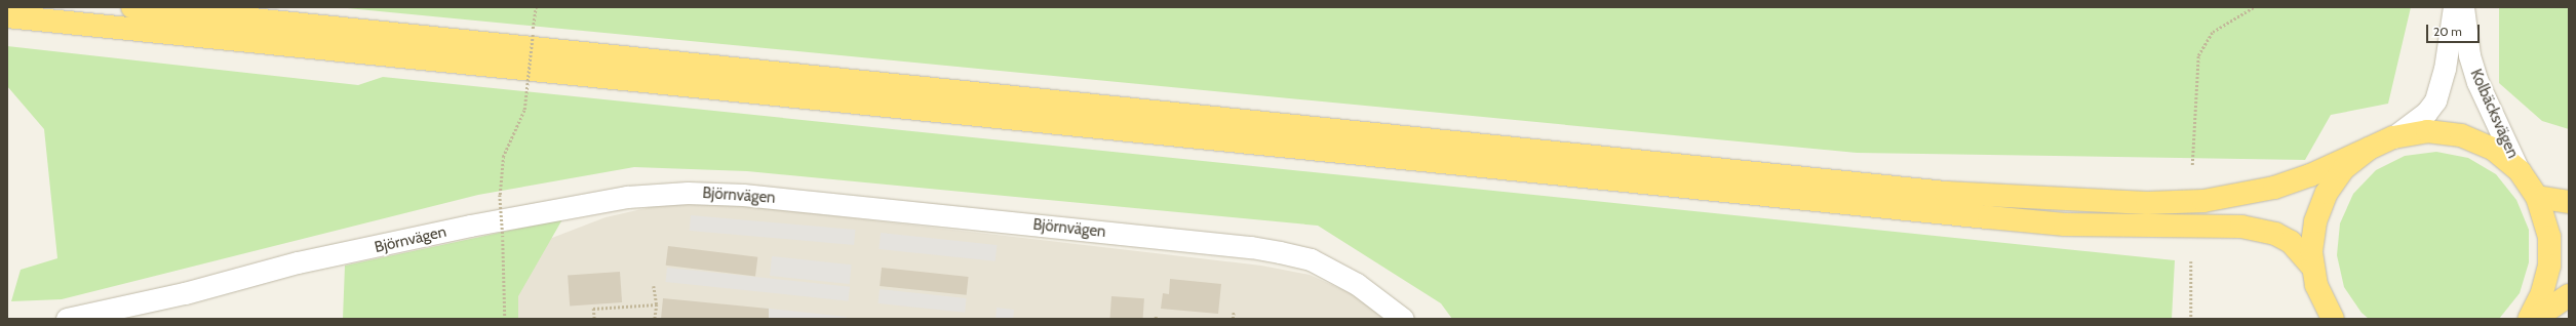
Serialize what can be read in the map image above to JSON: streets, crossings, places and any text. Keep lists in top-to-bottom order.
{
  "streets": {
    "street": ["Kolbäcksvägen", "Björnvägen"]
  },
  "scale_bar": "20 m"
}
